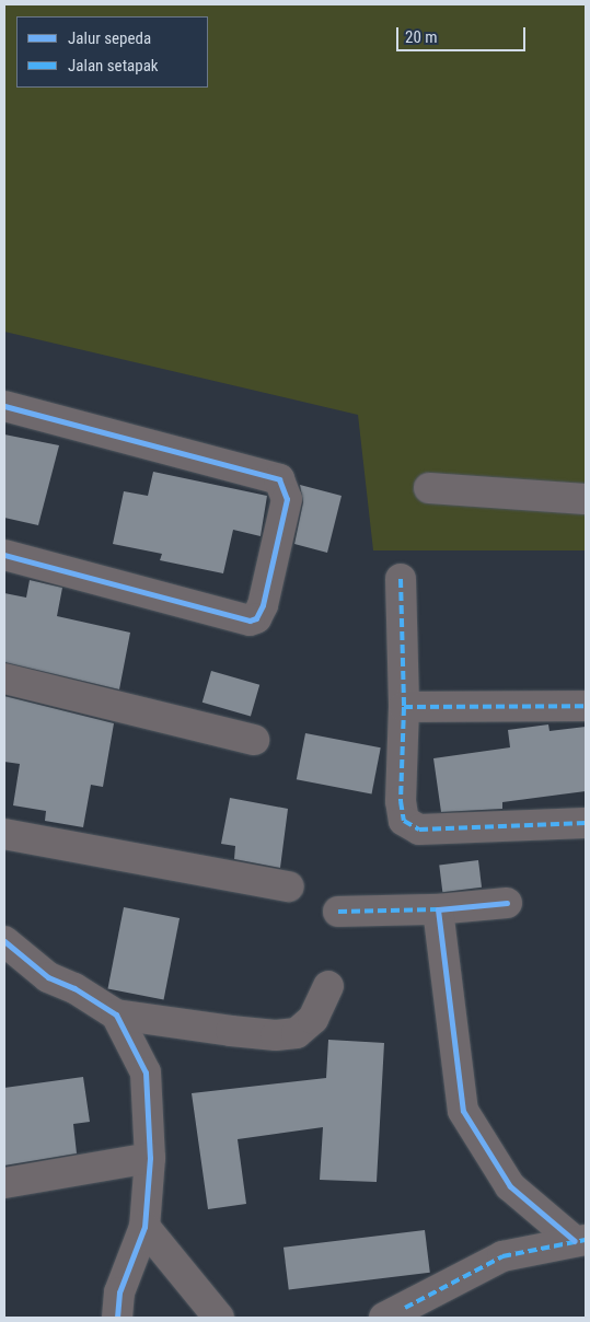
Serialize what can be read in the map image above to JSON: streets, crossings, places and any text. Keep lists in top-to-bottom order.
{
  "legend": ["Jalur sepeda", "Jalan setapak"],
  "scale_bar": "20 m"
}
